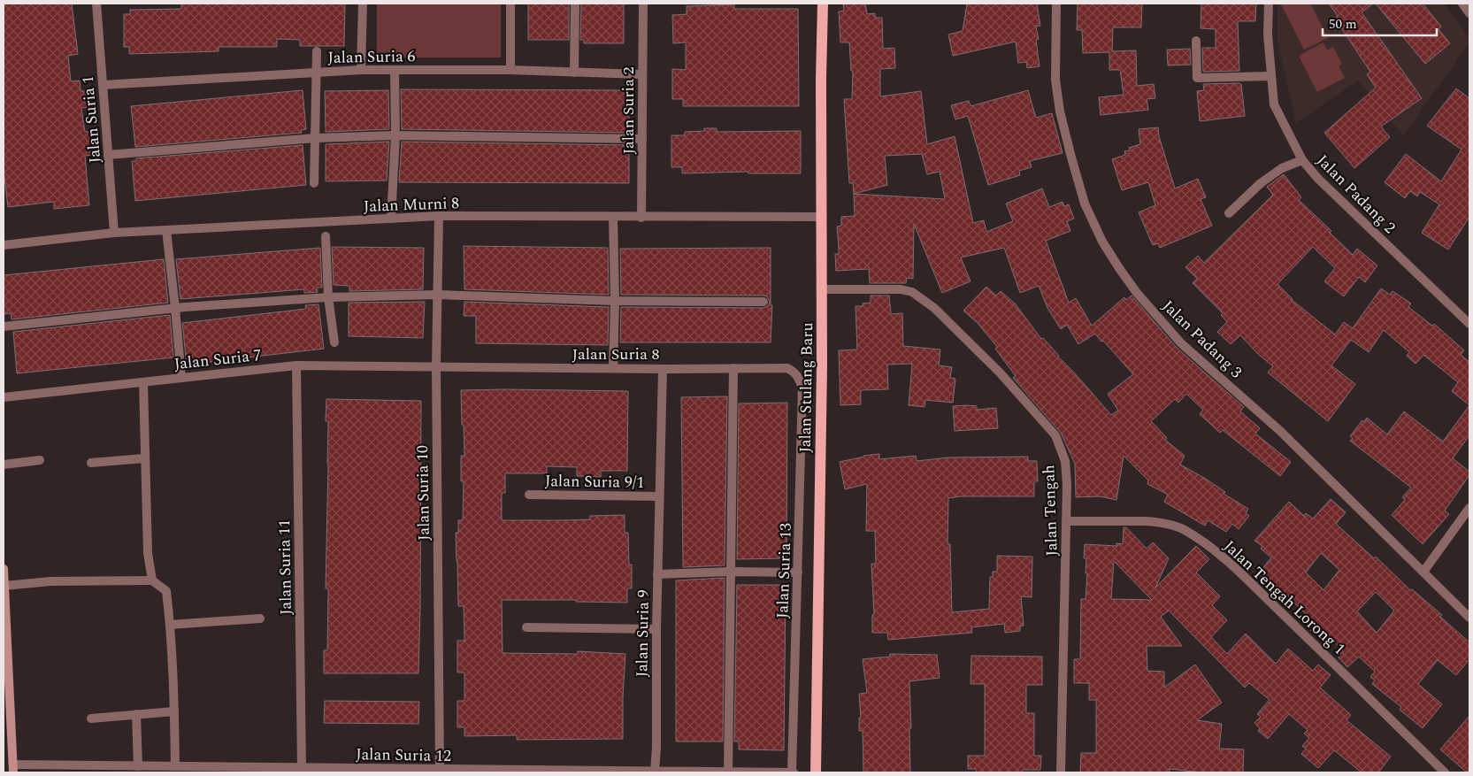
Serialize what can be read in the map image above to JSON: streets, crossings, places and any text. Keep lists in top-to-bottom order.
{
  "streets": {
    "main road": ["Jalan Stulang Baru"],
    "street": [
      "Jalan Suria 6",
      "Jalan Suria 2",
      "Jalan Suria 1",
      "Jalan Padang 2",
      "Jalan Murni 8",
      "Jalan Padang 3",
      "Jalan Suria 8",
      "Jalan Suria 7",
      "Jalan Suria 9/1",
      "Jalan Suria 10",
      "Jalan Tengah",
      "Jalan Suria 11",
      "Jalan Suria 13",
      "Jalan Tengah Lorong 1",
      "Jalan Suria 9",
      "Jalan Suria 12"
    ]
  },
  "crossings": [
    ["Jalan Suria 6", "Jalan Suria 2"],
    ["Jalan Suria 6", "Jalan Suria 1"],
    ["Jalan Suria 2", "Jalan Murni 8"],
    ["Jalan Suria 1", "Jalan Murni 8"],
    ["Jalan Murni 8", "Jalan Stulang Baru"],
    ["Jalan Murni 8", "Jalan Suria 10"],
    ["Jalan Suria 8", "Jalan Suria 7"],
    ["Jalan Suria 8", "Jalan Suria 10"],
    ["Jalan Suria 8", "Jalan Suria 13"],
    ["Jalan Suria 8", "Jalan Suria 9"],
    ["Jalan Suria 7", "Jalan Suria 10"],
    ["Jalan Suria 7", "Jalan Suria 11"],
    ["Jalan Stulang Baru", "Jalan Tengah"],
    ["Jalan Suria 9/1", "Jalan Suria 9"],
    ["Jalan Suria 10", "Jalan Suria 12"],
    ["Jalan Tengah", "Jalan Tengah Lorong 1"],
    ["Jalan Suria 11", "Jalan Suria 12"],
    ["Jalan Suria 13", "Jalan Suria 12"],
    ["Jalan Suria 9", "Jalan Suria 12"]
  ],
  "scale_bar": "50 m"
}
